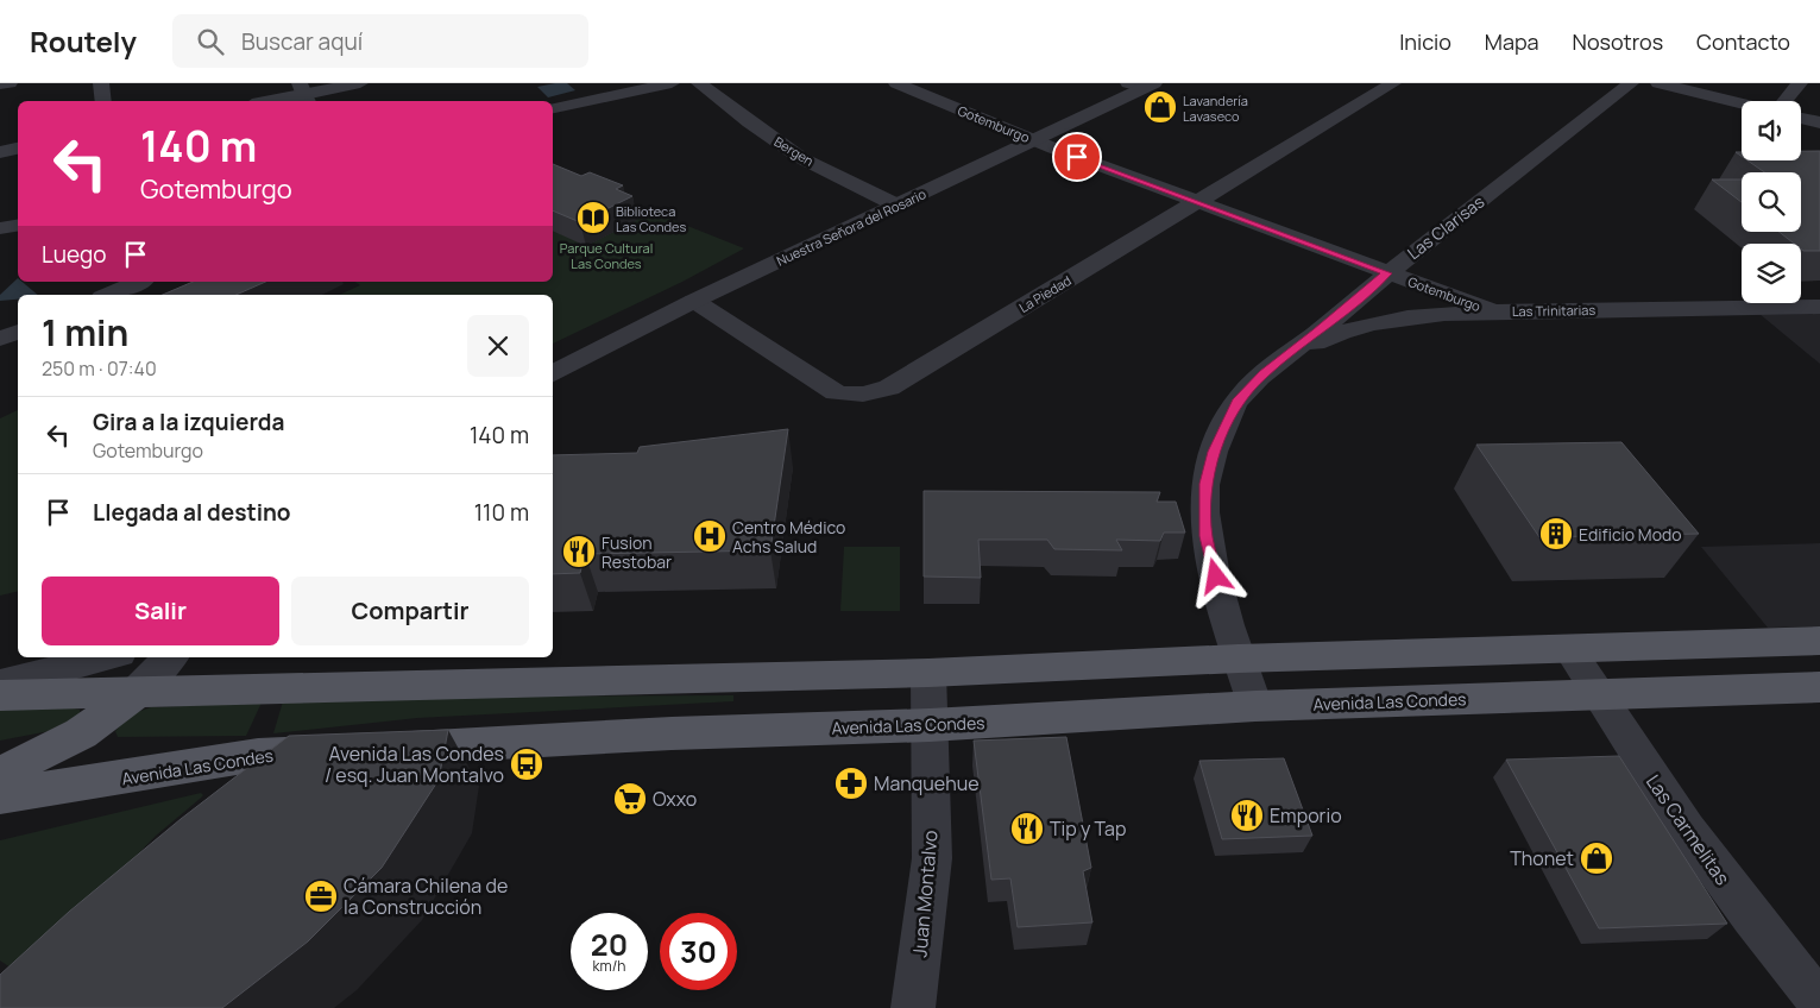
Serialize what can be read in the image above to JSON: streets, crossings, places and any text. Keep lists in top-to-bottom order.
{
  "streets": {
    "main road": ["Avenida Las Condes"],
    "street": [
      "Gotemburgo",
      "Bergen",
      "Nuestra Señora del Rosario",
      "Las Clarisas",
      "La Piedad",
      "Las Trinitarias",
      "Las Carmelitas",
      "Juan Montalvo"
    ]
  },
  "crossings": [
    ["Gotemburgo", "Nuestra Señora del Rosario"],
    ["Gotemburgo", "Las Clarisas"],
    ["Gotemburgo", "La Piedad"],
    ["Gotemburgo", "Las Trinitarias"],
    ["Bergen", "Nuestra Señora del Rosario"],
    ["Nuestra Señora del Rosario", "La Piedad"],
    ["Las Clarisas", "Las Trinitarias"],
    ["Las Clarisas", "Avenida Las Condes"],
    ["Avenida Las Condes", "Las Carmelitas"],
    ["Avenida Las Condes", "Juan Montalvo"]
  ],
  "parks": ["Parque Cultural Las Condes"],
  "places": {
    "shop": ["Lavandería Lavaseco", "Thonet"],
    "library": ["Biblioteca Las Condes"],
    "building": ["Edificio Modo"],
    "hospital": ["Centro Médico Achs Salud"],
    "restaurant": ["Fusion Restobar", "Emporio", "Tip y Tap"],
    "bus stop": ["Avenida Las Condes / esq. Juan Montalvo"],
    "pharmacy": ["Manquehue"],
    "supermarket": ["Oxxo"],
    "office": ["Cámara Chilena de la Construcción"]
  },
  "page": {
    "header": "Routely",
    "search": "Buscar aquí",
    "nav": [
      "Inicio",
      "Mapa",
      "Nosotros",
      "Contacto"
    ],
    "turn": ["140 m", "Gotemburgo"],
    "then": "Luego",
    "heading": ["1 min", "250 m · 07:40"],
    "list": [
      {
        "name": "Gira a la izquierda",
        "note": "Gotemburgo",
        "value": "140 m"
      },
      {
        "name": "Llegada al destino",
        "value": "110 m"
      }
    ],
    "buttons": ["Salir", "Compartir"],
    "speed": "20 km/h",
    "limit": "30"
  }
}
